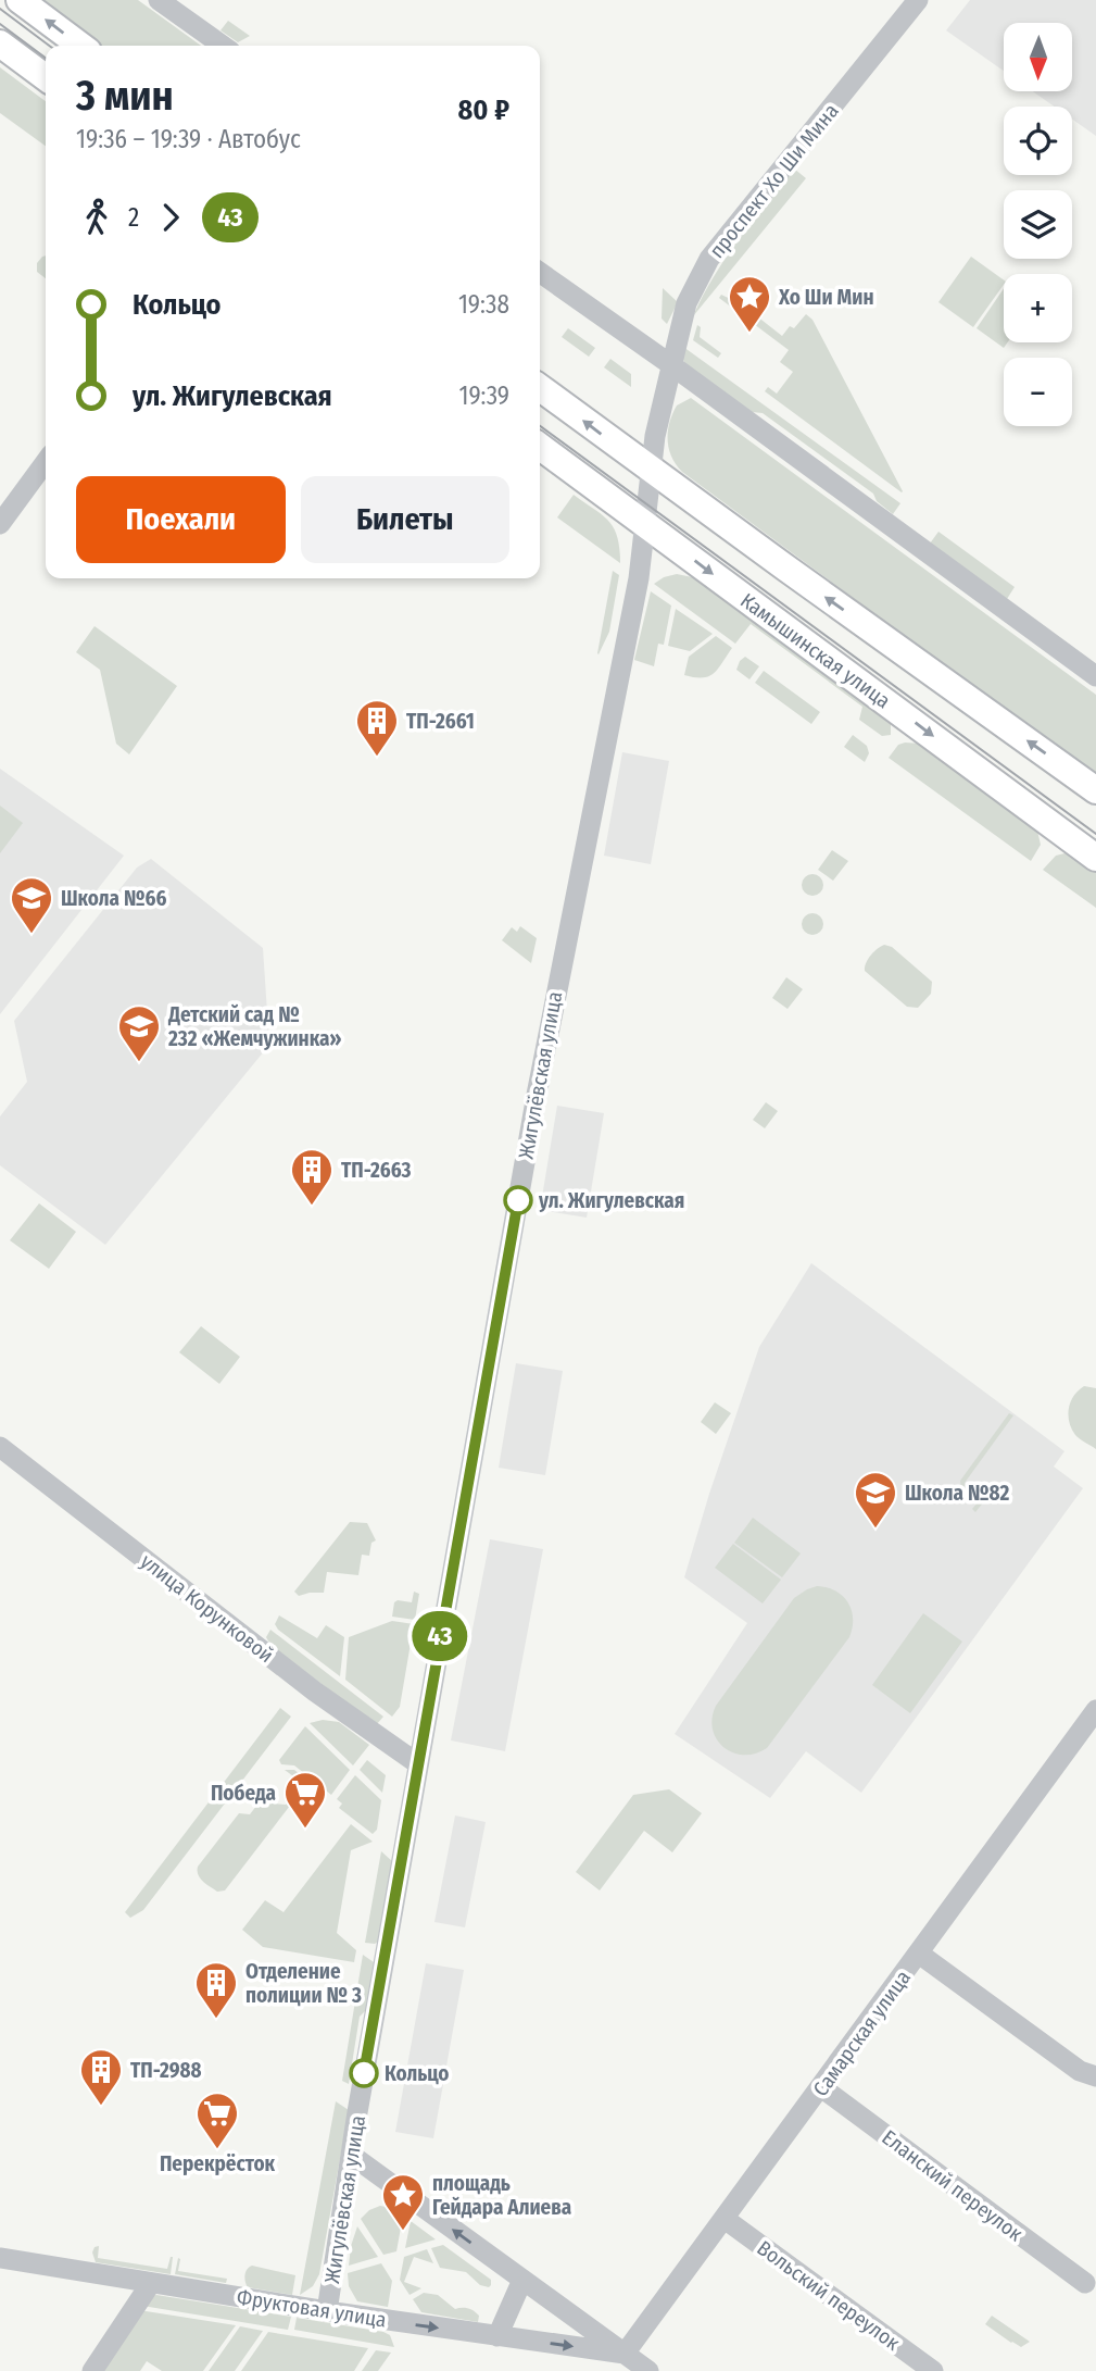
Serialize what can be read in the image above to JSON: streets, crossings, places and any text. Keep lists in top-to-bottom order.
{
  "streets": {
    "main road": ["Камышинская улица"],
    "street": [
      "проспект Хо Ши Мина",
      "Жигулёвская улица",
      "улица Корунковой",
      "Самарская улица",
      "Еланский переулок",
      "Вольский переулок",
      "Фруктовая улица"
    ]
  },
  "crossings": [
    ["проспект Хо Ши Мина", "Жигулёвская улица"],
    ["Камышинская улица", "Жигулёвская улица"],
    ["Жигулёвская улица", "улица Корунковой"],
    ["Жигулёвская улица", "Фруктовая улица"],
    ["Самарская улица", "Еланский переулок"],
    ["Самарская улица", "Вольский переулок"],
    ["Самарская улица", "Фруктовая улица"]
  ],
  "one_way": ["Фруктовая улица"],
  "places": {
    "place": ["Хо Ши Мин", "площадь Гейдара Алиева"],
    "building": [
      "ТП-2661",
      "ТП-2663",
      "Отделение полиции № 3",
      "ТП-2988"
    ],
    "school or university": ["Школа №66", "Детский сад № 232 «Жемчужинка»", "Школа №82"],
    "other": ["ул. Жигулевская", "Кольцо"],
    "supermarket": ["Победа", "Перекрёсток"]
  },
  "lines": ["bus line 43"],
  "north": "bottom",
  "page": {
    "on_map": "43",
    "map_buttons": ["+", "−"],
    "heading": ["3 мин", "19:36 – 19:39 · Автобус", "80 ₽"],
    "legs": ["2", "43"],
    "list": [
      {
        "name": "Кольцо",
        "value": "19:38"
      },
      {
        "name": "ул. Жигулевская",
        "value": "19:39"
      }
    ],
    "buttons": ["Поехали", "Билеты"]
  }
}
